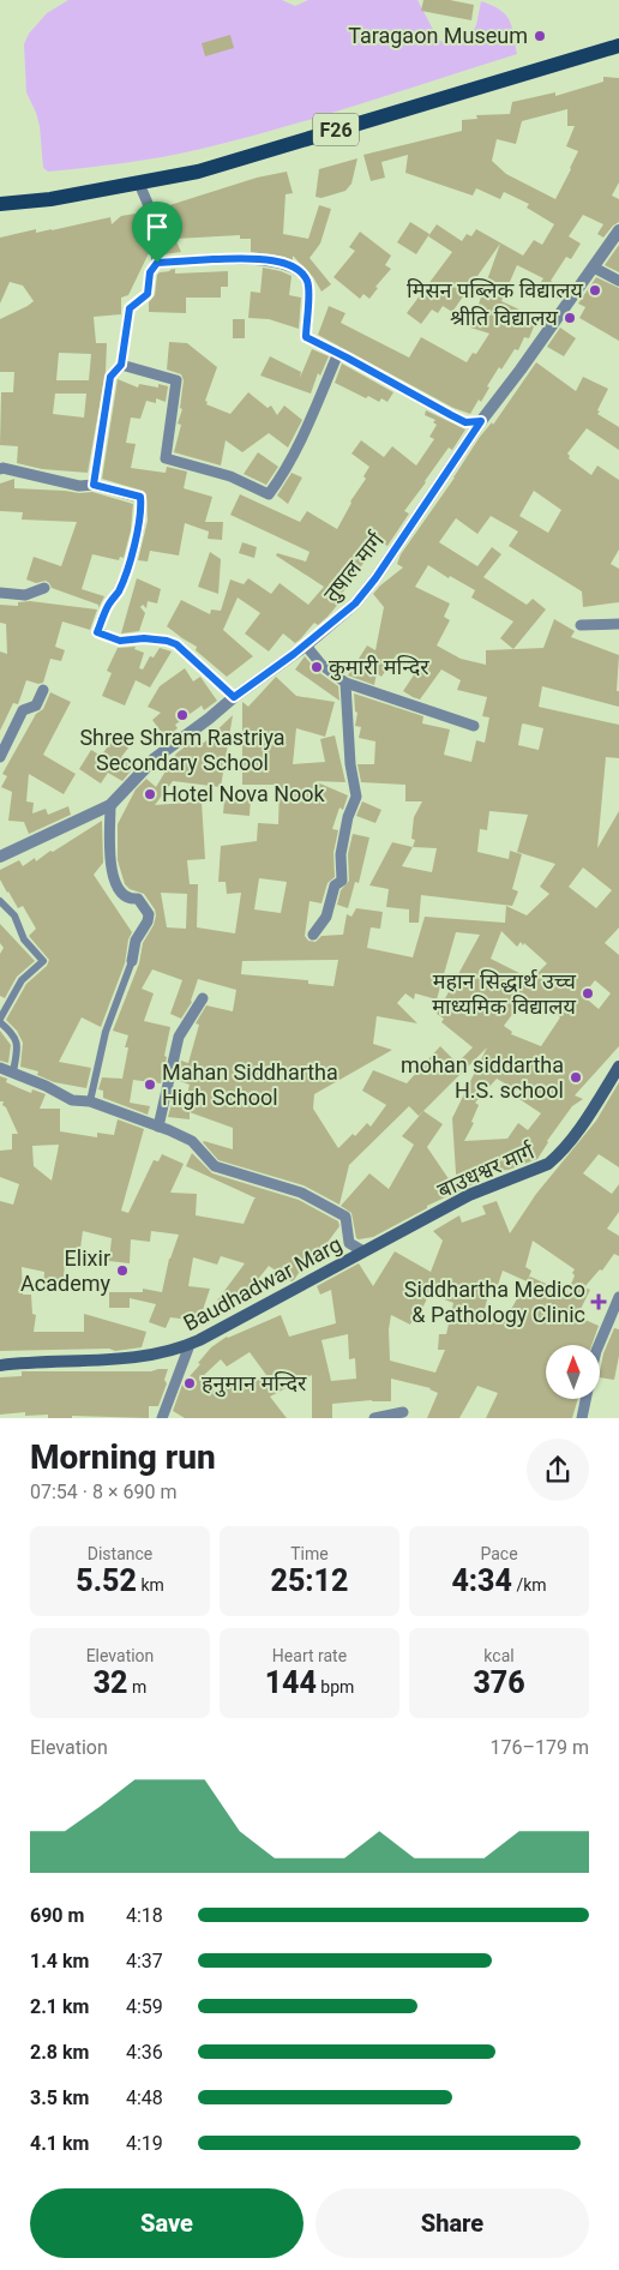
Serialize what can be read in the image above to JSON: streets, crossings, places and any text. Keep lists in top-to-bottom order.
{
  "streets": {
    "main road": ["F26", "बाउधश्वर मार्ग", "Baudhadwar Marg"],
    "street": ["तुषाल मार्ग"]
  },
  "crossings": [
    ["बाउधश्वर मार्ग", "Baudhadwar Marg"]
  ],
  "places": {
    "other": [
      "Taragaon Museum",
      "मिसन पब्लिक विद्यालय",
      "श्रीति विद्यालय",
      "कुमारी मन्दिर",
      "Shree Shram Rastriya Secondary School",
      "Hotel Nova Nook",
      "महान सिद्धार्थ उच्च माध्यमिक विद्यालय",
      "mohan siddartha H.S. school",
      "Mahan Siddhartha High School",
      "Elixir Academy",
      "हनुमान मन्दिर"
    ],
    "health": ["Siddhartha Medico & Pathology Clinic"]
  },
  "north": "top",
  "page": {
    "heading": ["Morning run", "07:54 · 8 × 690 m"],
    "stats": [
      ["Distance", "5.52 km"],
      ["Time", "25:12"],
      ["Pace", "4:34 /km"],
      ["Elevation", "32 m"],
      ["Heart rate", "144 bpm"],
      ["kcal", "376"]
    ],
    "chart": ["Elevation", "176–179 m"],
    "list": [
      {
        "name": "690 m",
        "note": "4:18"
      },
      {
        "name": "1.4 km",
        "note": "4:37"
      },
      {
        "name": "2.1 km",
        "note": "4:59"
      },
      {
        "name": "2.8 km",
        "note": "4:36"
      },
      {
        "name": "3.5 km",
        "note": "4:48"
      },
      {
        "name": "4.1 km",
        "note": "4:19"
      }
    ],
    "buttons": ["Save", "Share"]
  }
}
